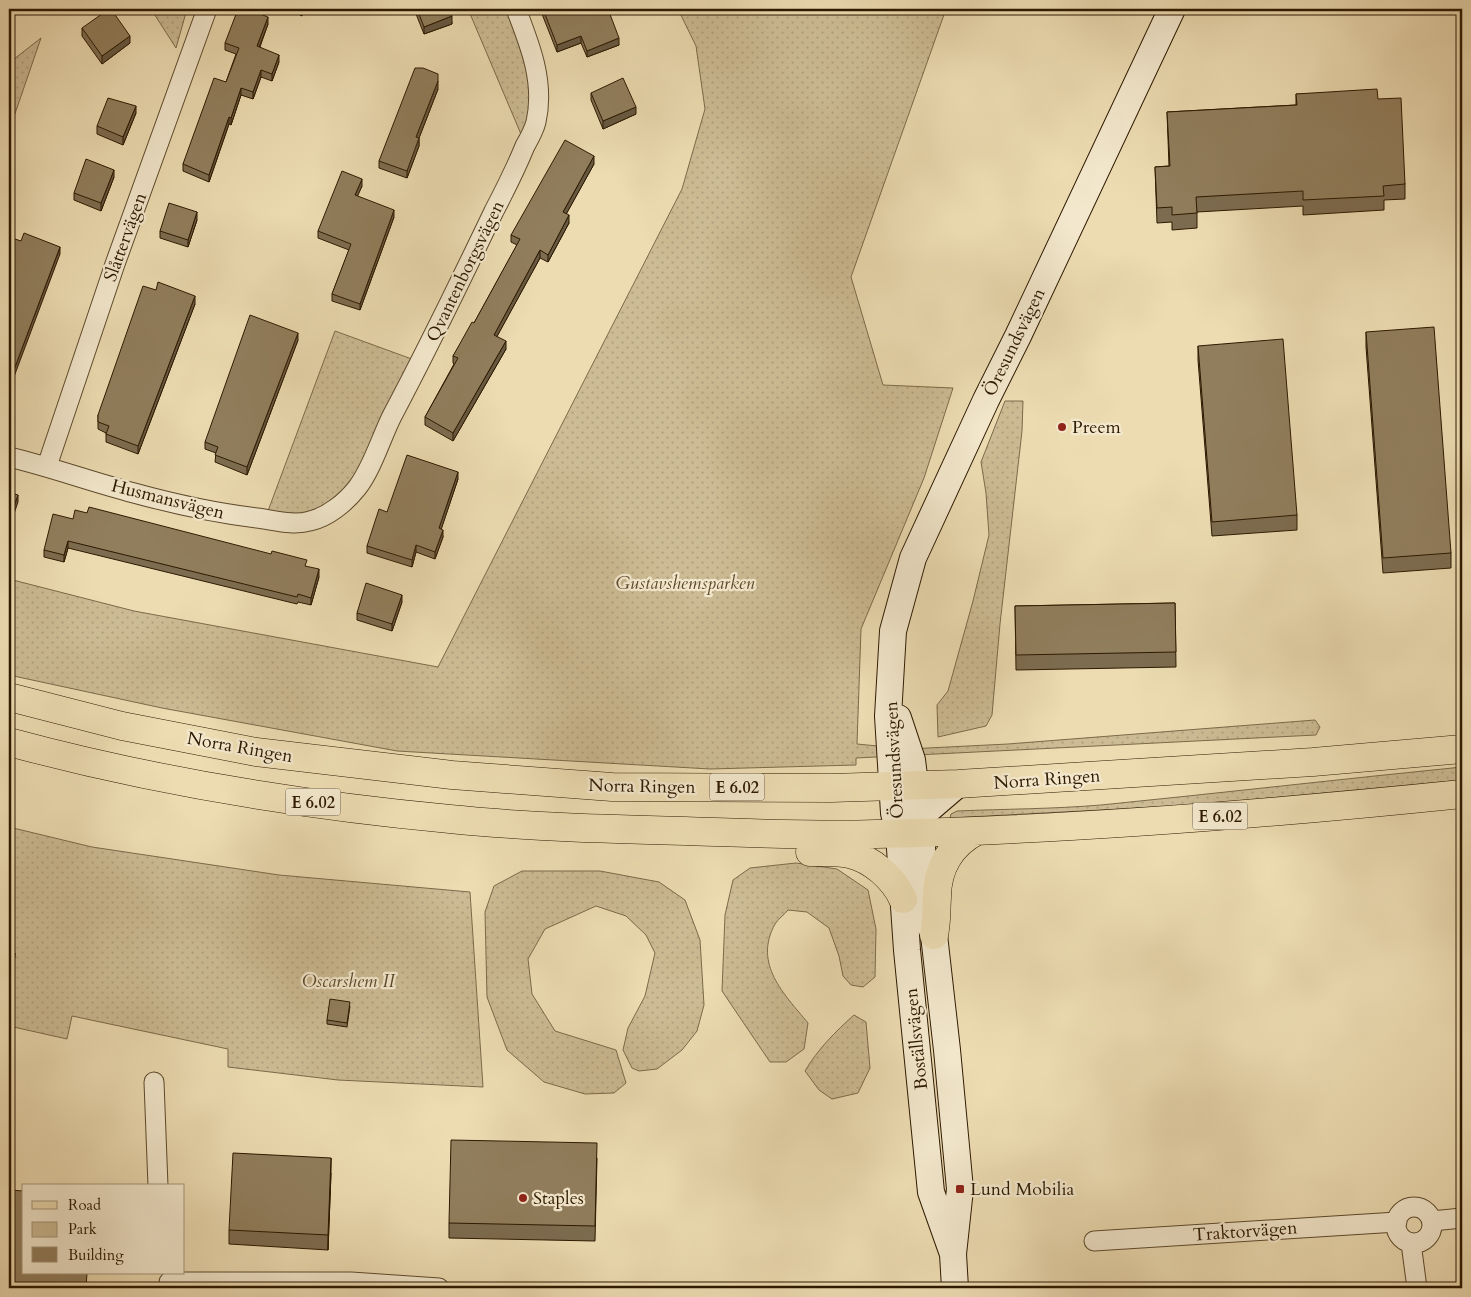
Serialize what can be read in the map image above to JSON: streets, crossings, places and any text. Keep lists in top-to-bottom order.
{
  "streets": {
    "main road": ["Norra Ringen", "E 6.02"],
    "street": [
      "Slåttervägen",
      "Qvantenborgsvägen",
      "Öresundsvägen",
      "Husmansvägen",
      "Boställsvägen",
      "Traktorvägen"
    ]
  },
  "crossings": [
    ["Slåttervägen", "Husmansvägen"],
    ["Qvantenborgsvägen", "Husmansvägen"],
    ["Öresundsvägen", "Norra Ringen"],
    ["Öresundsvägen", "Boställsvägen"],
    ["Norra Ringen", "Boställsvägen"]
  ],
  "parks": ["Gustavshemsparken", "Oscarshem II"],
  "places": {
    "other": ["Preem", "Staples"],
    "transit": ["Lund Mobilia"]
  },
  "legend": ["Road", "Park", "Building"]
}
